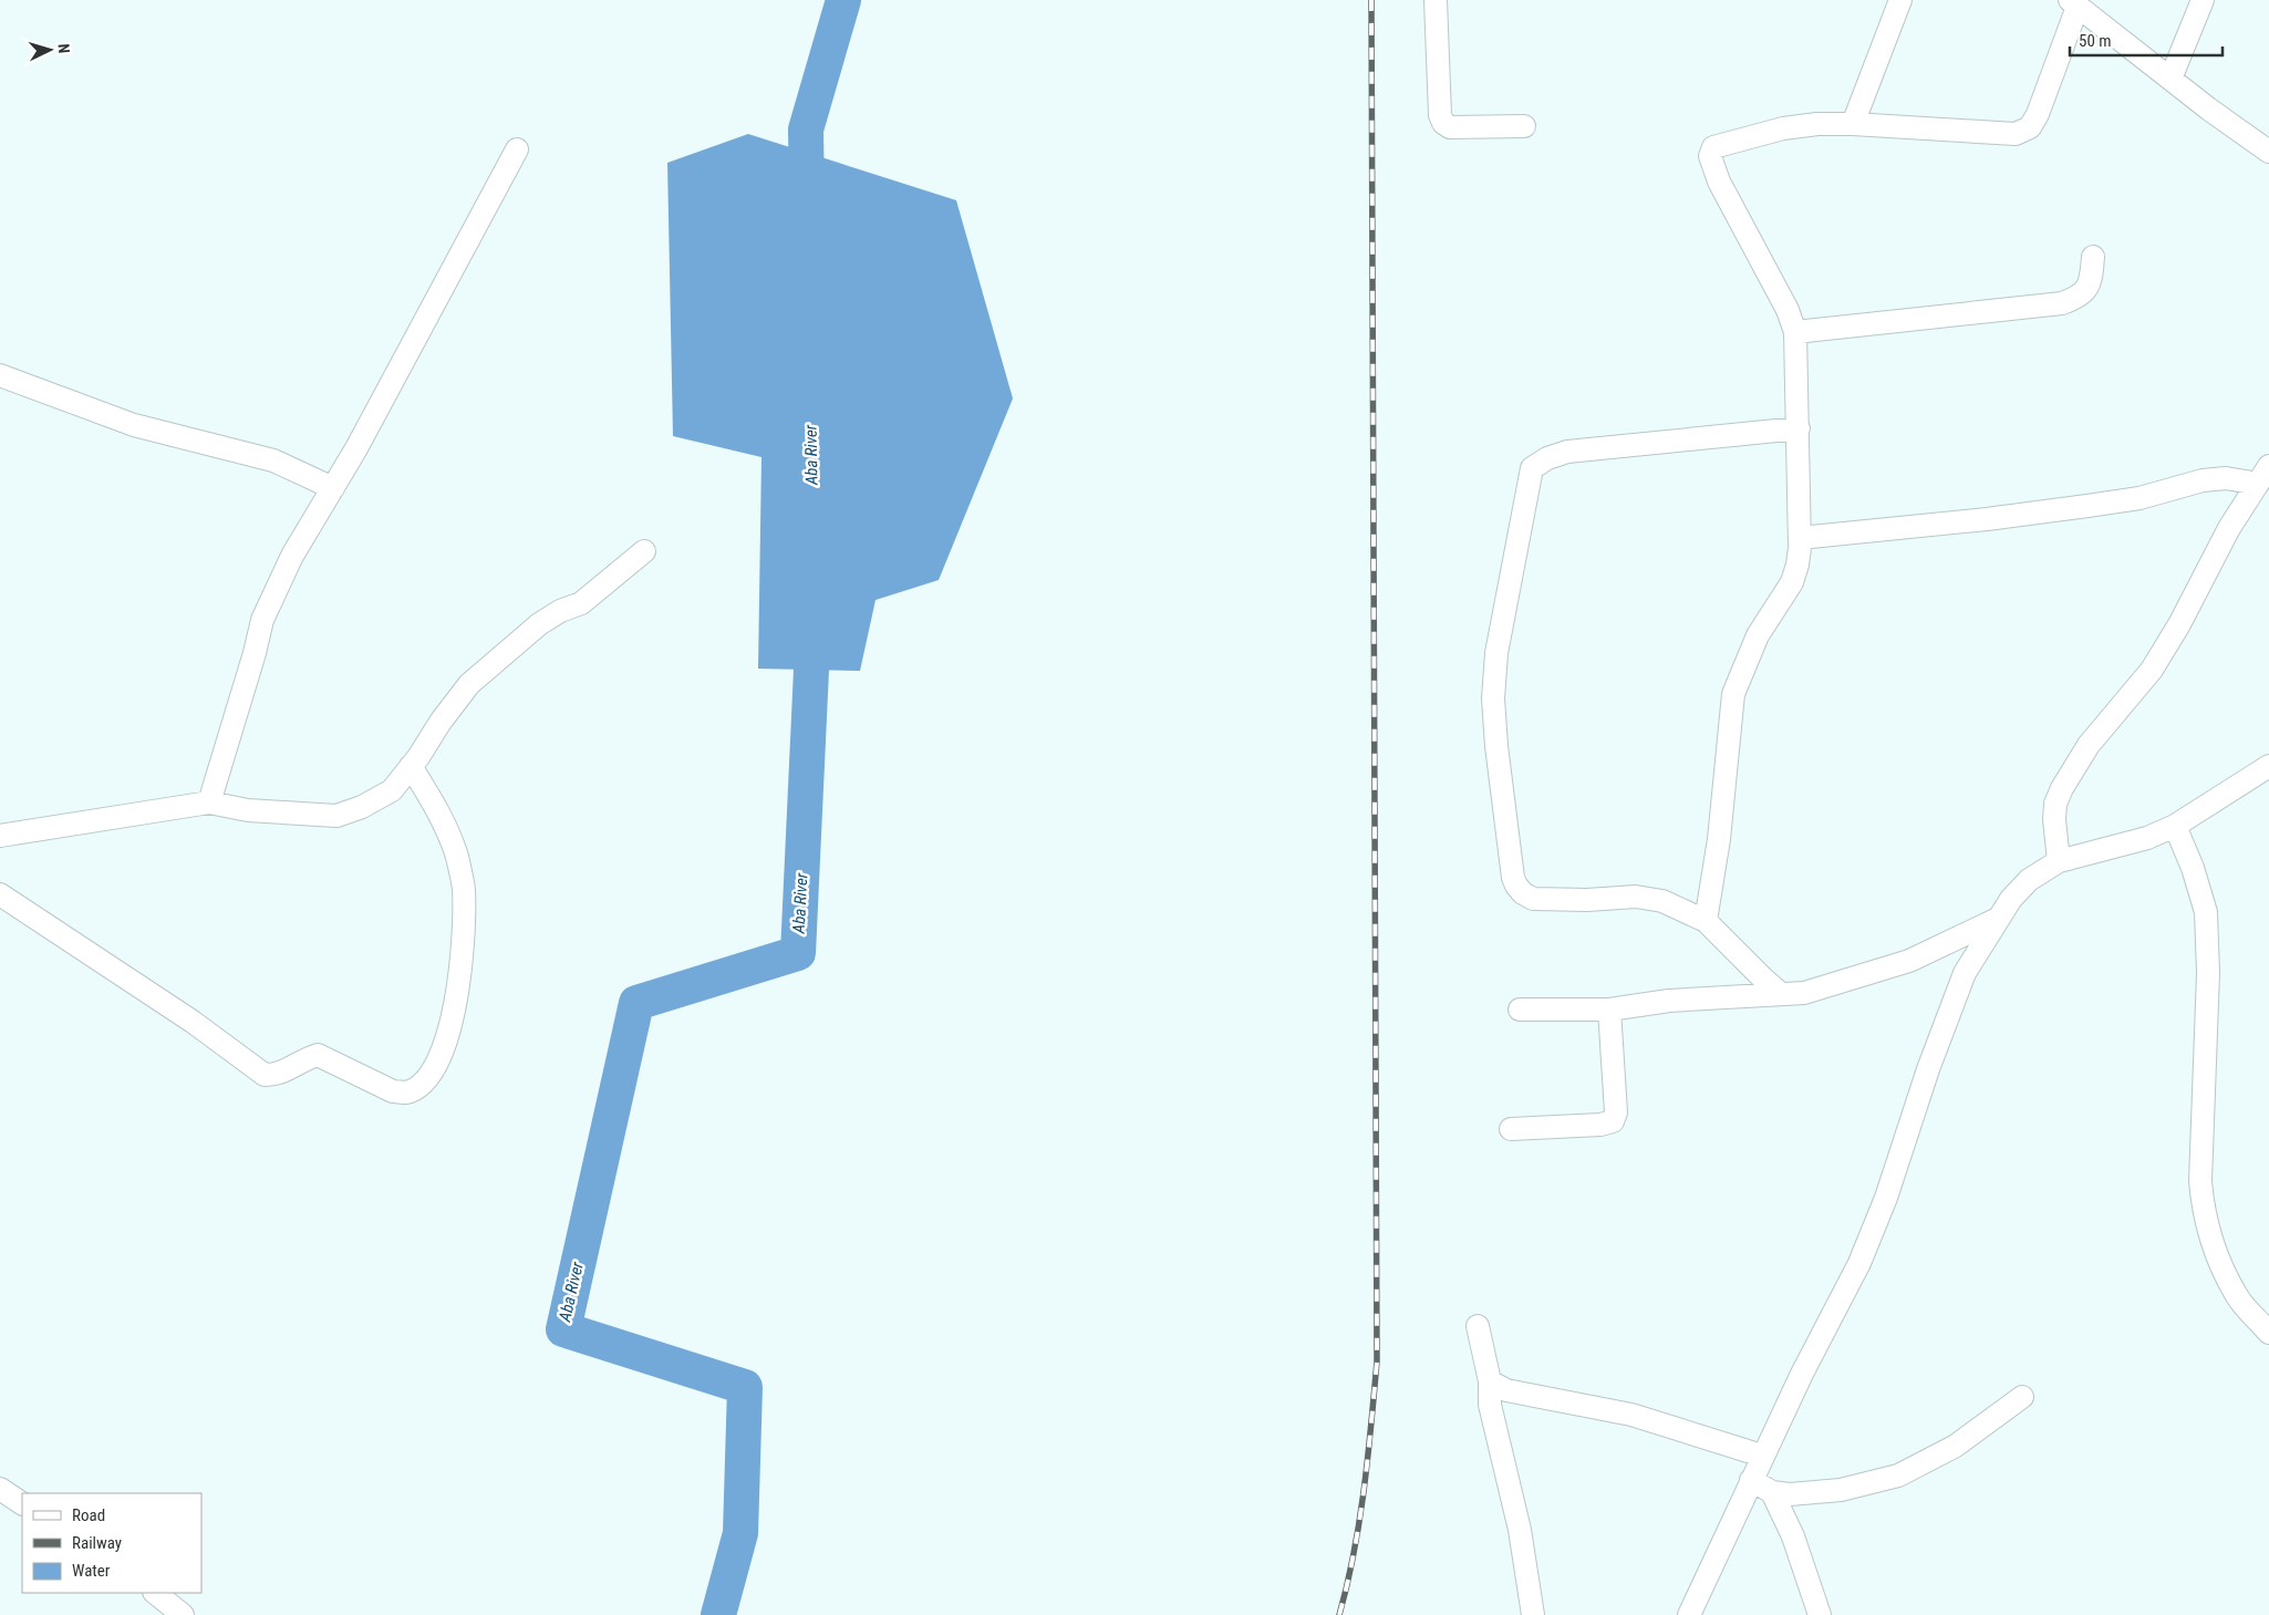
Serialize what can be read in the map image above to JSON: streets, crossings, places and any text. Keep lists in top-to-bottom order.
{
  "water": ["Aba River"],
  "legend": ["Road", "Railway", "Water"],
  "scale_bar": "50 m",
  "north": "right"
}
